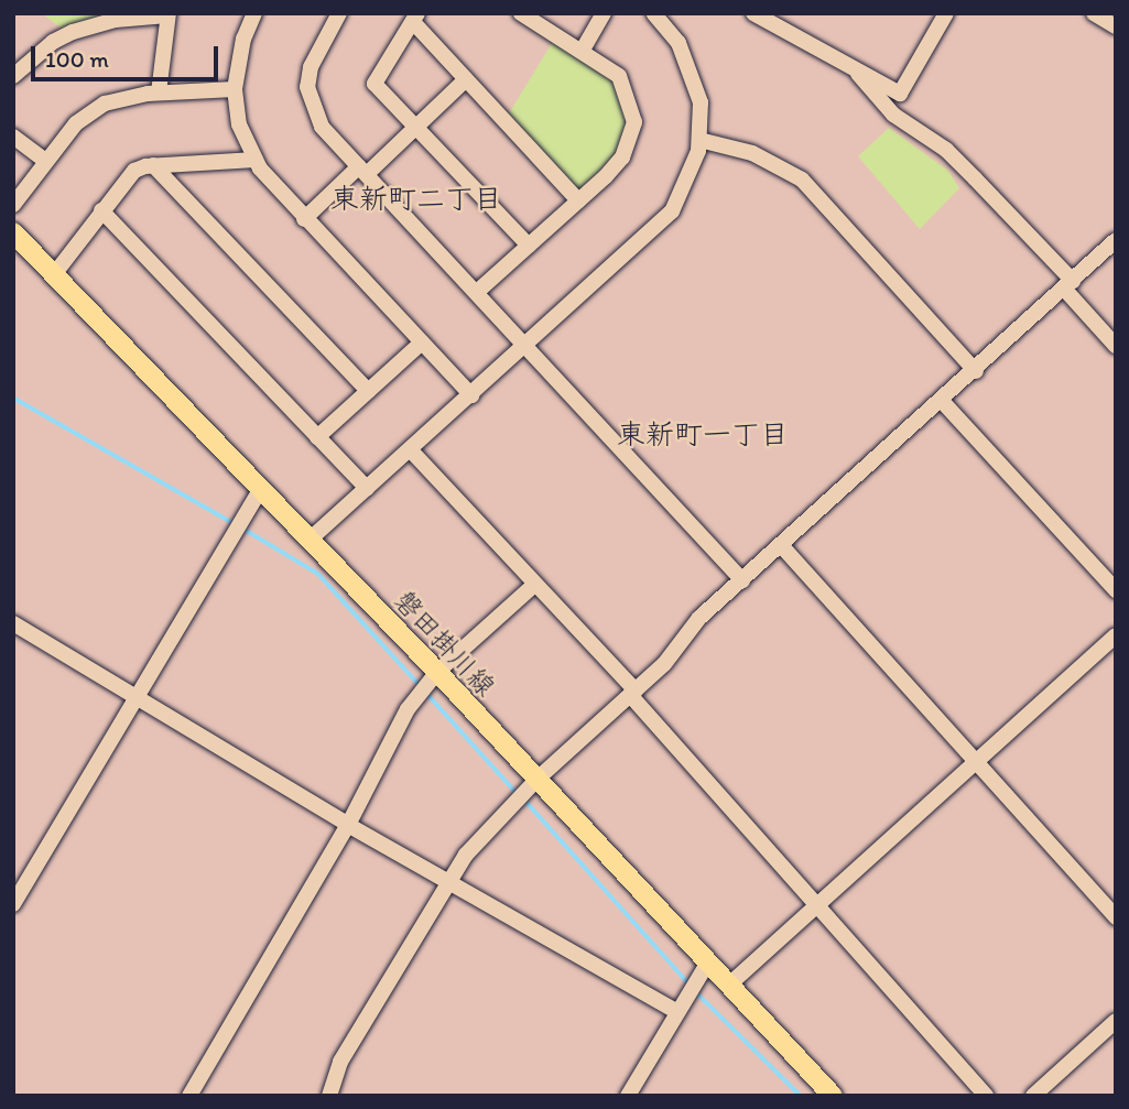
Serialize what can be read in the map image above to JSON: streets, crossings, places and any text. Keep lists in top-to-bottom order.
{
  "streets": {
    "main road": ["磐田掛川線"]
  },
  "districts": ["東新町二丁目", "東新町一丁目"],
  "scale_bar": "100 m"
}
